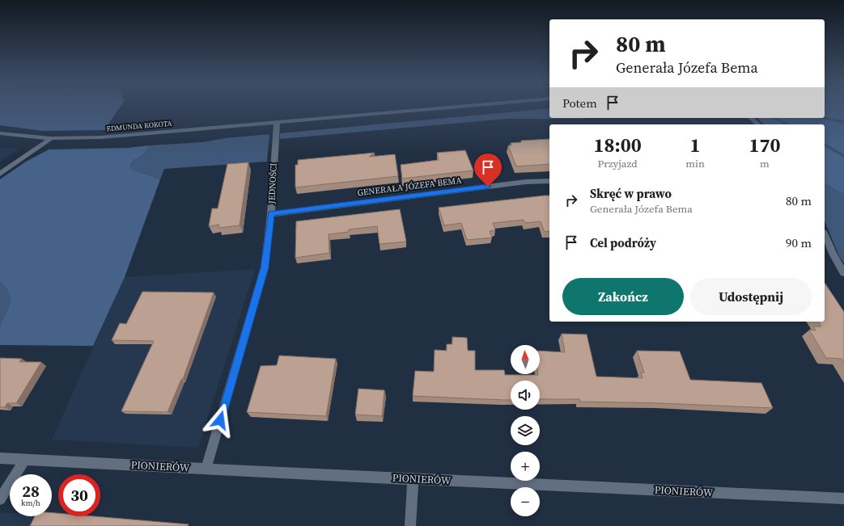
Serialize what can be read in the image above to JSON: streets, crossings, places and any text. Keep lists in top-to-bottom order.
{
  "streets": {
    "street": [
      "EDMUNDA KOKOTA",
      "JEDNOŚCI",
      "GENERAŁA JÓZEFA BEMA",
      "PIONIERÓW"
    ]
  },
  "crossings": [
    ["EDMUNDA KOKOTA", "JEDNOŚCI"],
    ["JEDNOŚCI", "GENERAŁA JÓZEFA BEMA"],
    ["JEDNOŚCI", "PIONIERÓW"]
  ],
  "north": "top",
  "page": {
    "turn": ["80 m", "Generała Józefa Bema"],
    "then": "Potem",
    "eta": [
      "18:00",
      "Przyjazd",
      "1",
      "min",
      "170",
      "m"
    ],
    "list": [
      {
        "name": "Skręć w prawo",
        "note": "Generała Józefa Bema",
        "value": "80 m"
      },
      {
        "name": "Cel podróży",
        "value": "90 m"
      }
    ],
    "buttons": ["Zakończ", "Udostępnij"],
    "map_buttons": ["+", "−"],
    "speed": "28 km/h",
    "limit": "30"
  }
}
